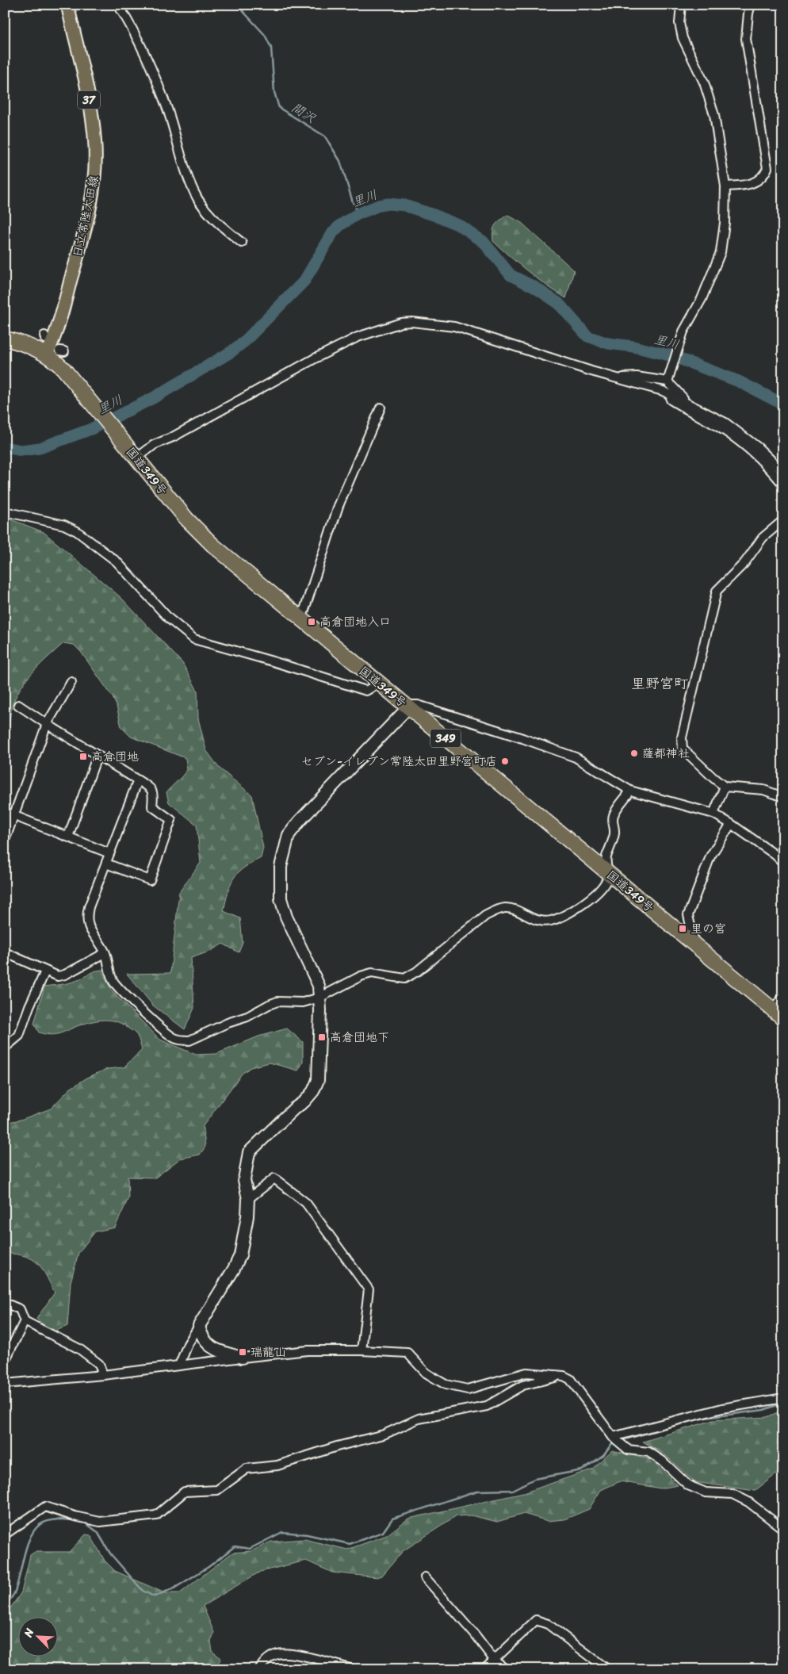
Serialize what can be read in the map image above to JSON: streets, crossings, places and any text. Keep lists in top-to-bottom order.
{
  "streets": {
    "highway": ["国道349号", "349"],
    "main road": ["37", "日立常陸太田線"]
  },
  "crossings": [
    ["日立常陸太田線", "国道349号"]
  ],
  "districts": ["里野宮町"],
  "water": ["間沢", "里川"],
  "places": {
    "transit": [
      "高倉団地入口",
      "高倉団地",
      "里の宮",
      "高倉団地下",
      "瑞龍山"
    ],
    "other": ["薩都神社", "セブン-イレブン常陸太田里野宮町店"]
  },
  "north": "top left"
}
